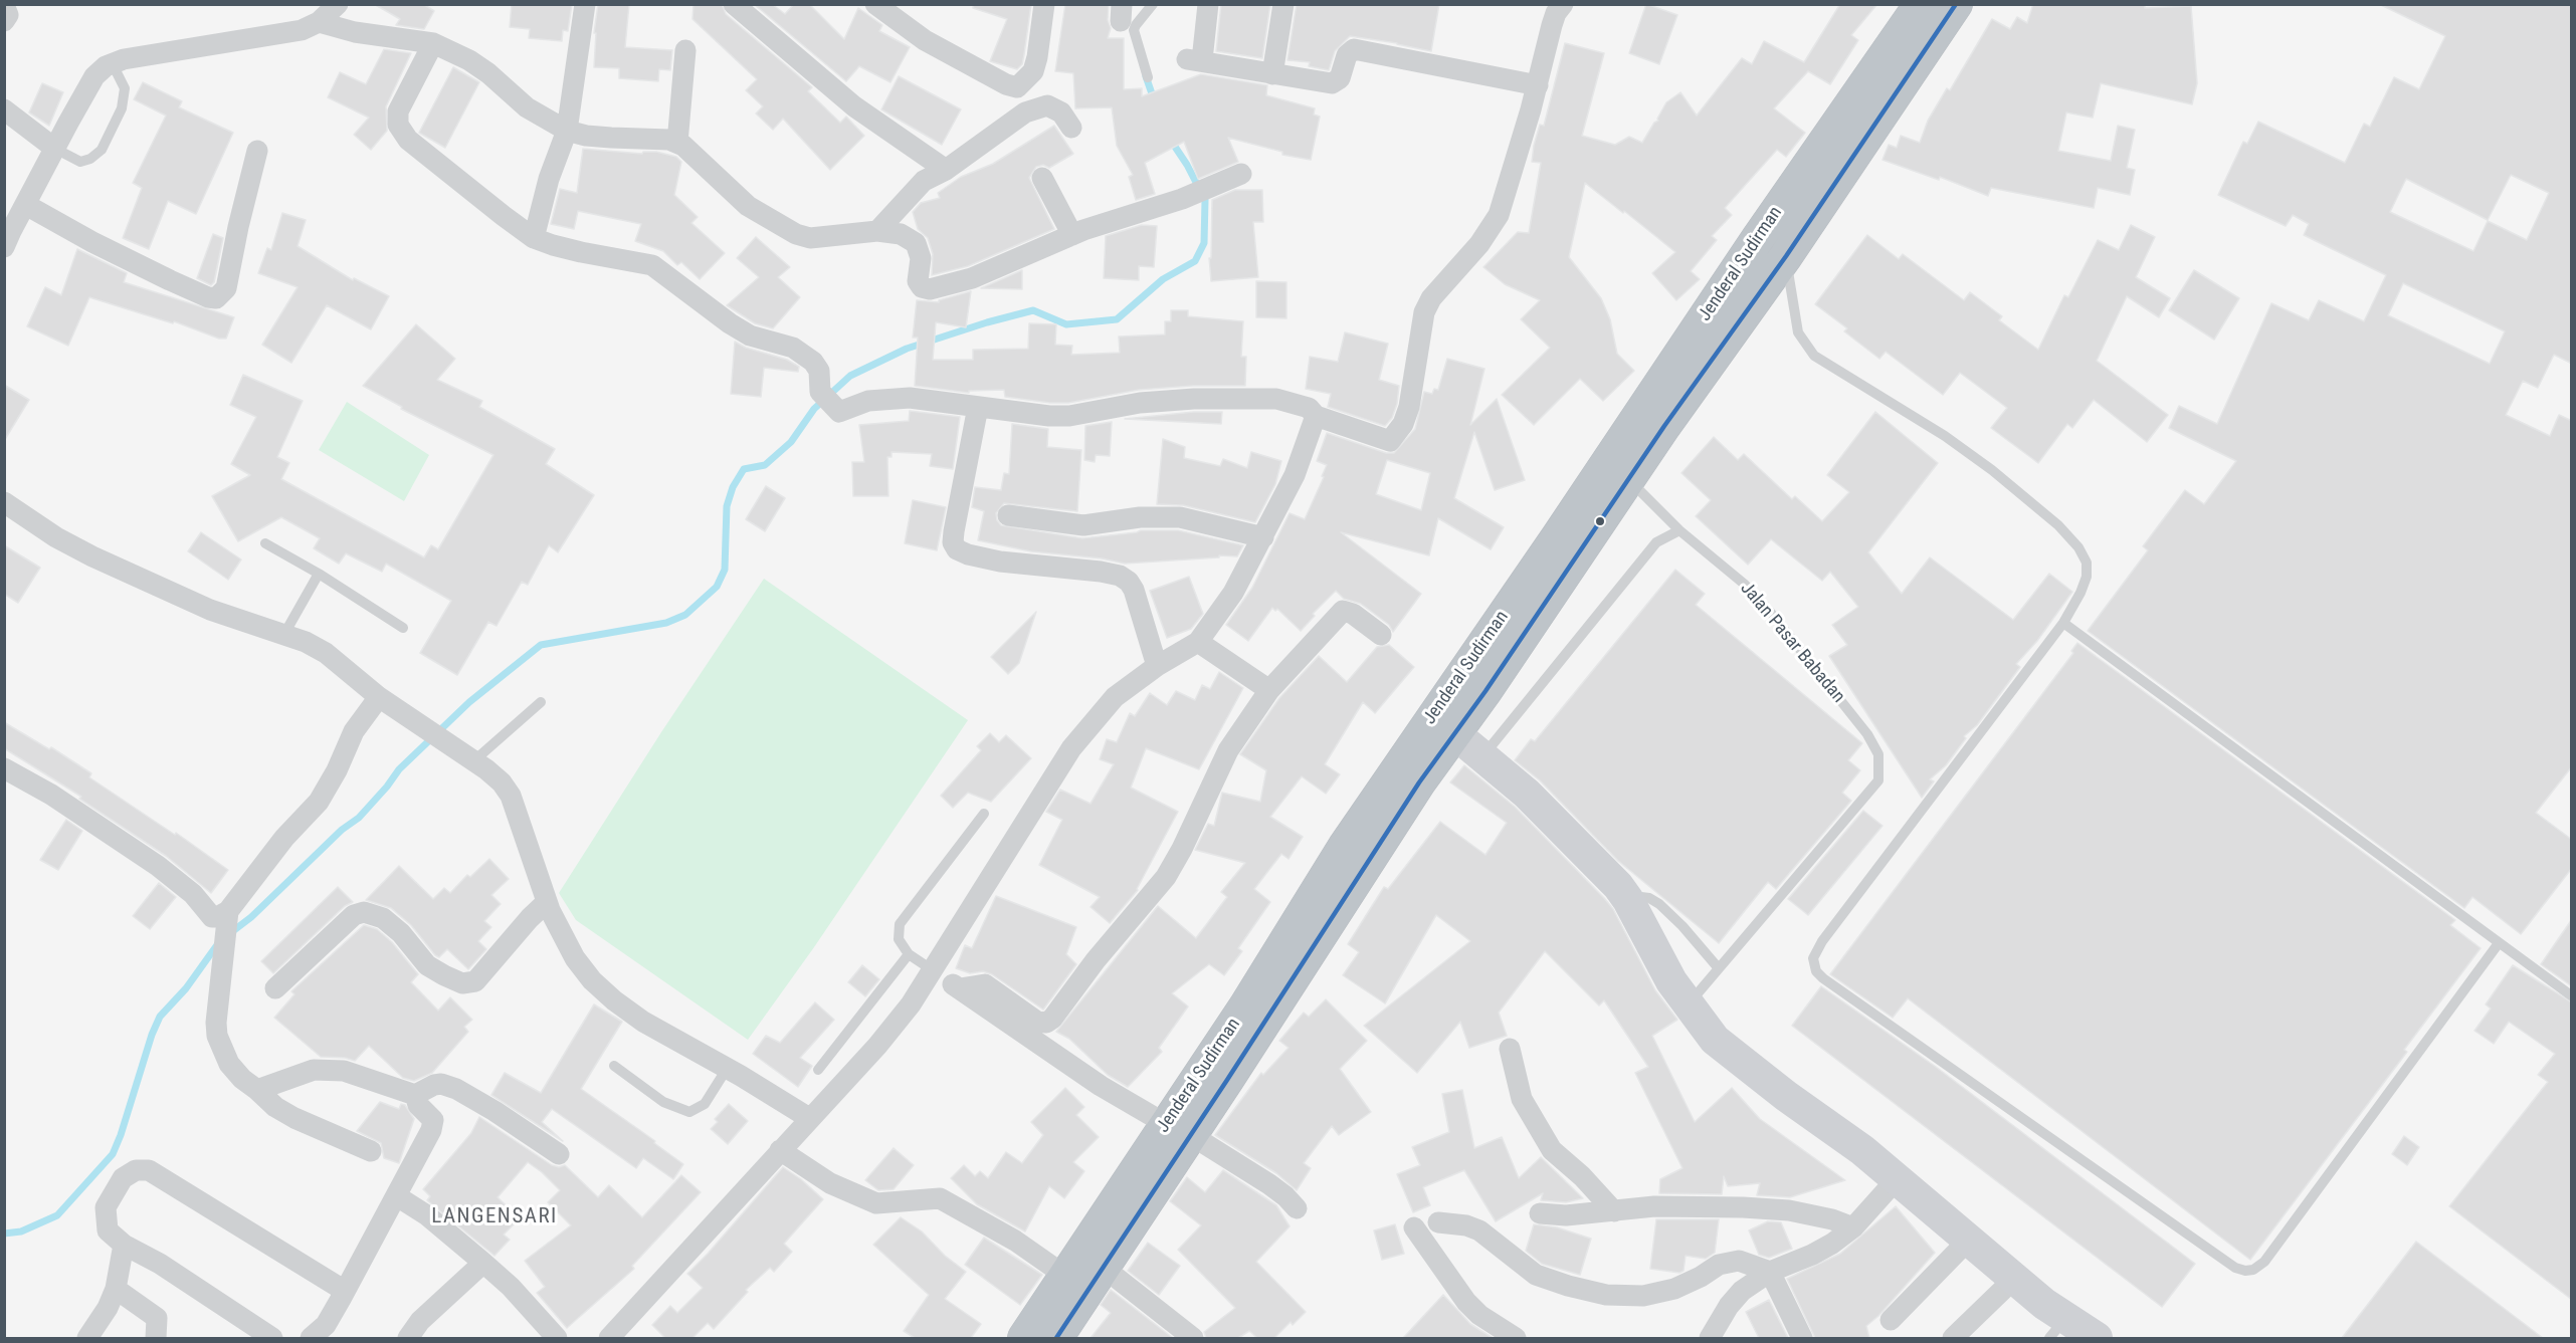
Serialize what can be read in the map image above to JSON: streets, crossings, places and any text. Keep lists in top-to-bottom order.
{
  "streets": {
    "highway": ["Jenderal Sudirman"],
    "lane": ["Jalan Pasar Babadan"]
  },
  "crossings": [
    ["Jenderal Sudirman", "Jalan Pasar Babadan"]
  ],
  "districts": ["LANGENSARI"]
}
